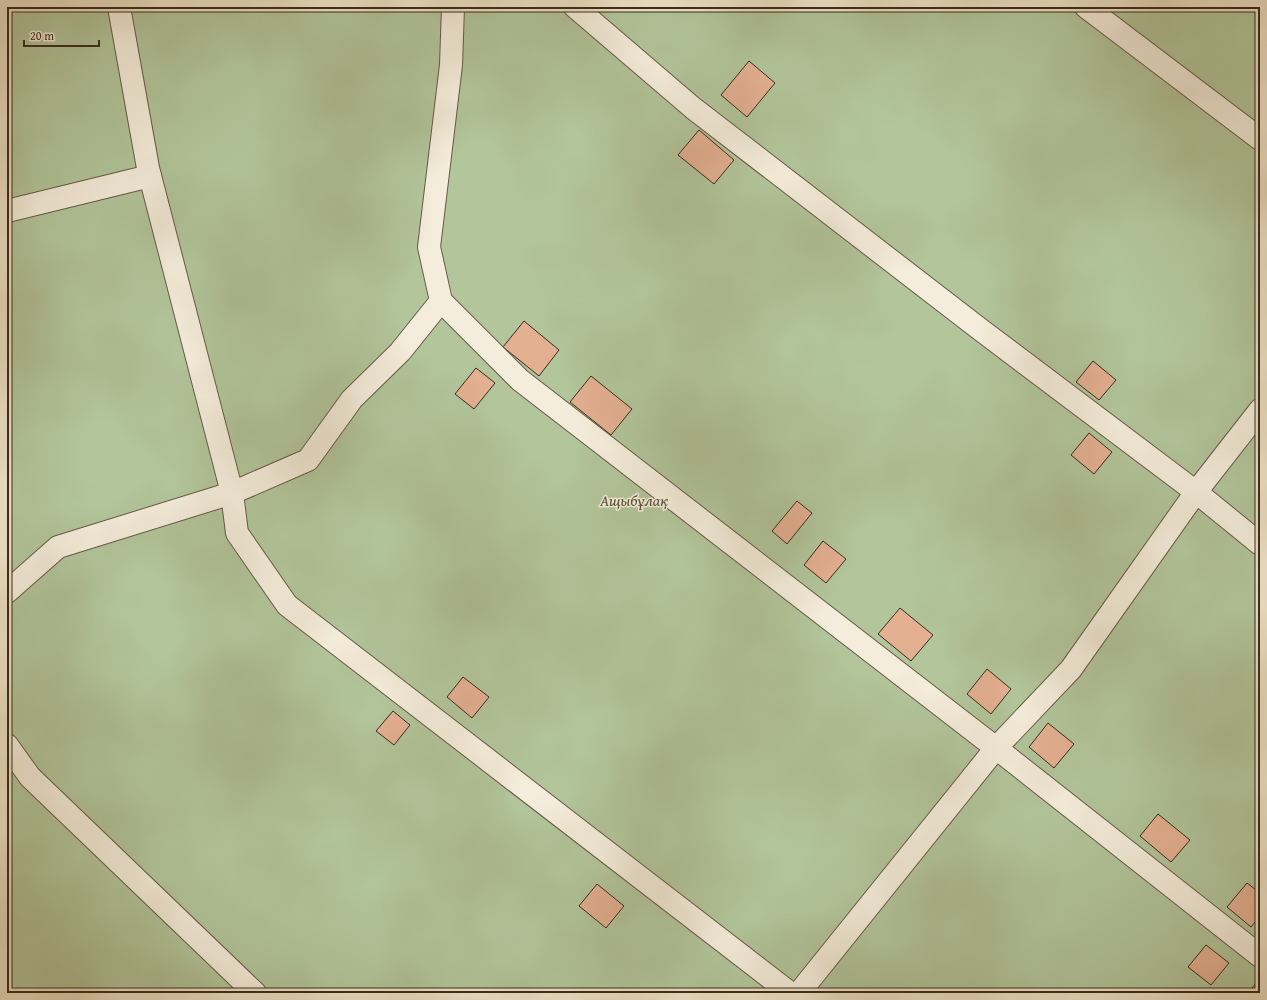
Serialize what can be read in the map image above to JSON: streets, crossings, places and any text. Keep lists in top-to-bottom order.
{
  "parks": ["Ащыбұлақ"],
  "scale_bar": "20 m"
}
